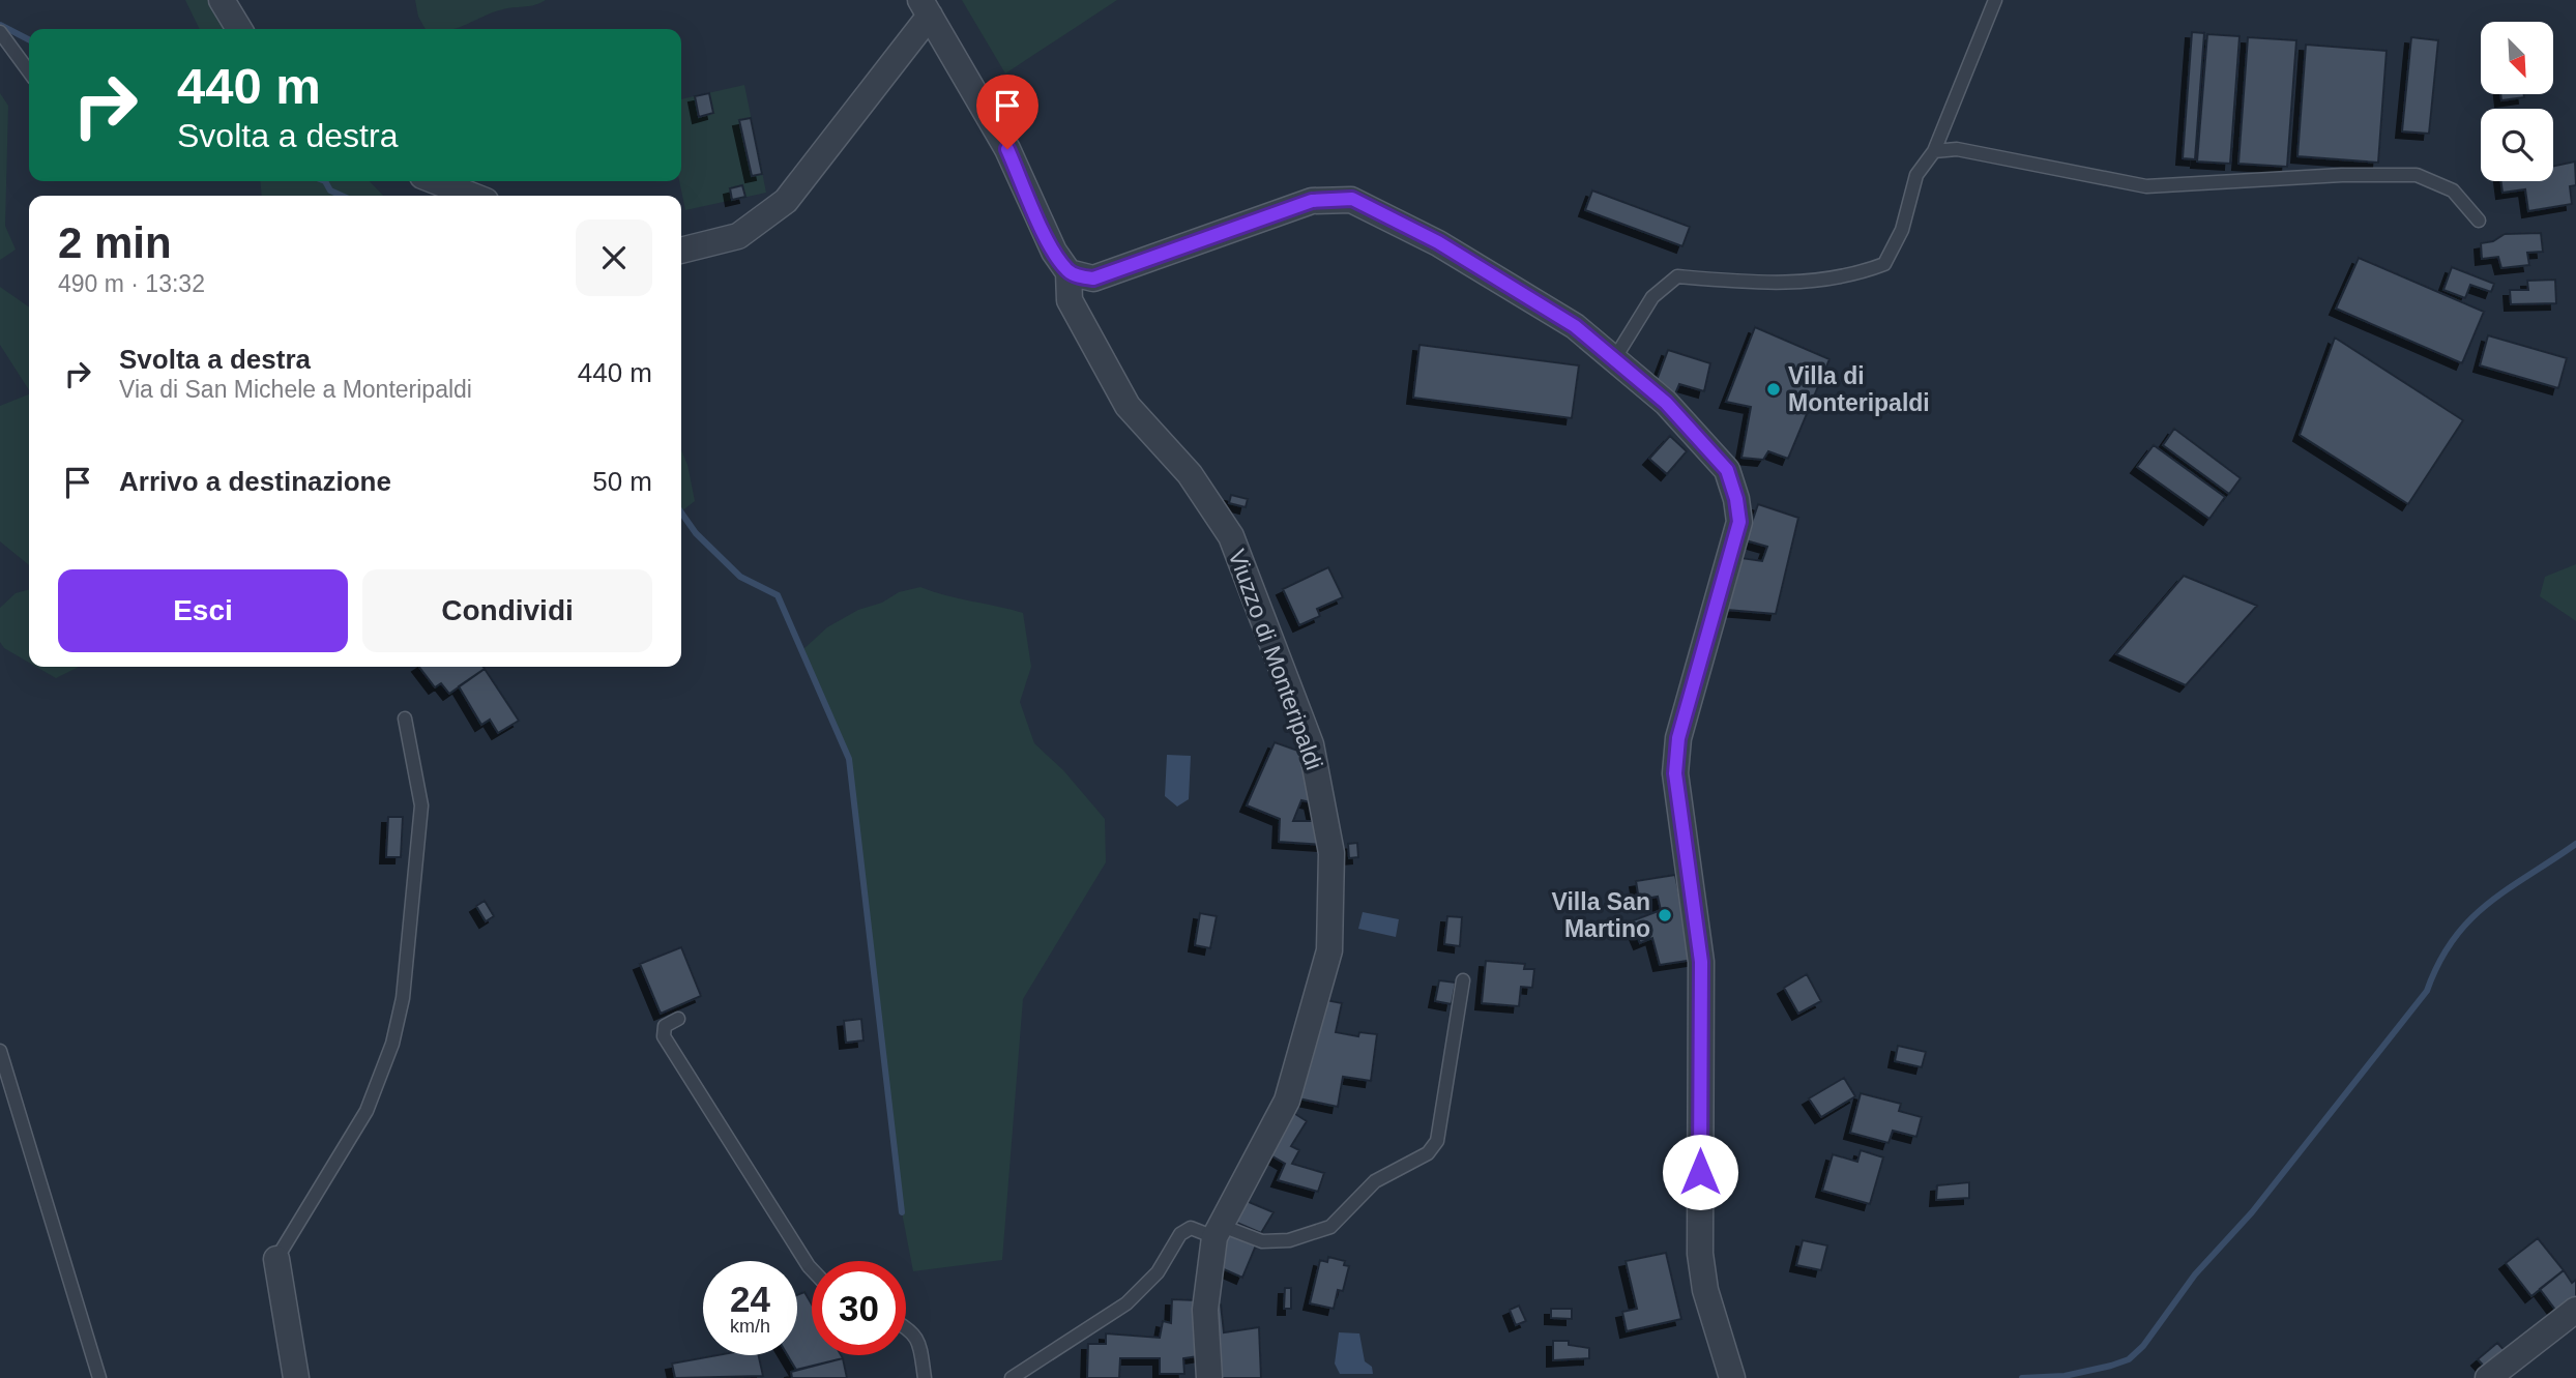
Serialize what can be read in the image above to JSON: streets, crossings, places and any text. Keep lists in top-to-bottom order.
{
  "streets": {
    "street": ["Viuzzo di Monteripaldi"]
  },
  "places": ["Villa di Monteripaldi", "Villa San Martino"],
  "north": "bottom right",
  "page": {
    "turn": ["440 m", "Svolta a destra"],
    "heading": ["2 min", "490 m · 13:32"],
    "list": [
      {
        "name": "Svolta a destra",
        "note": "Via di San Michele a Monteripaldi",
        "value": "440 m"
      },
      {
        "name": "Arrivo a destinazione",
        "value": "50 m"
      }
    ],
    "buttons": ["Esci", "Condividi"],
    "speed": "24 km/h",
    "limit": "30"
  }
}
